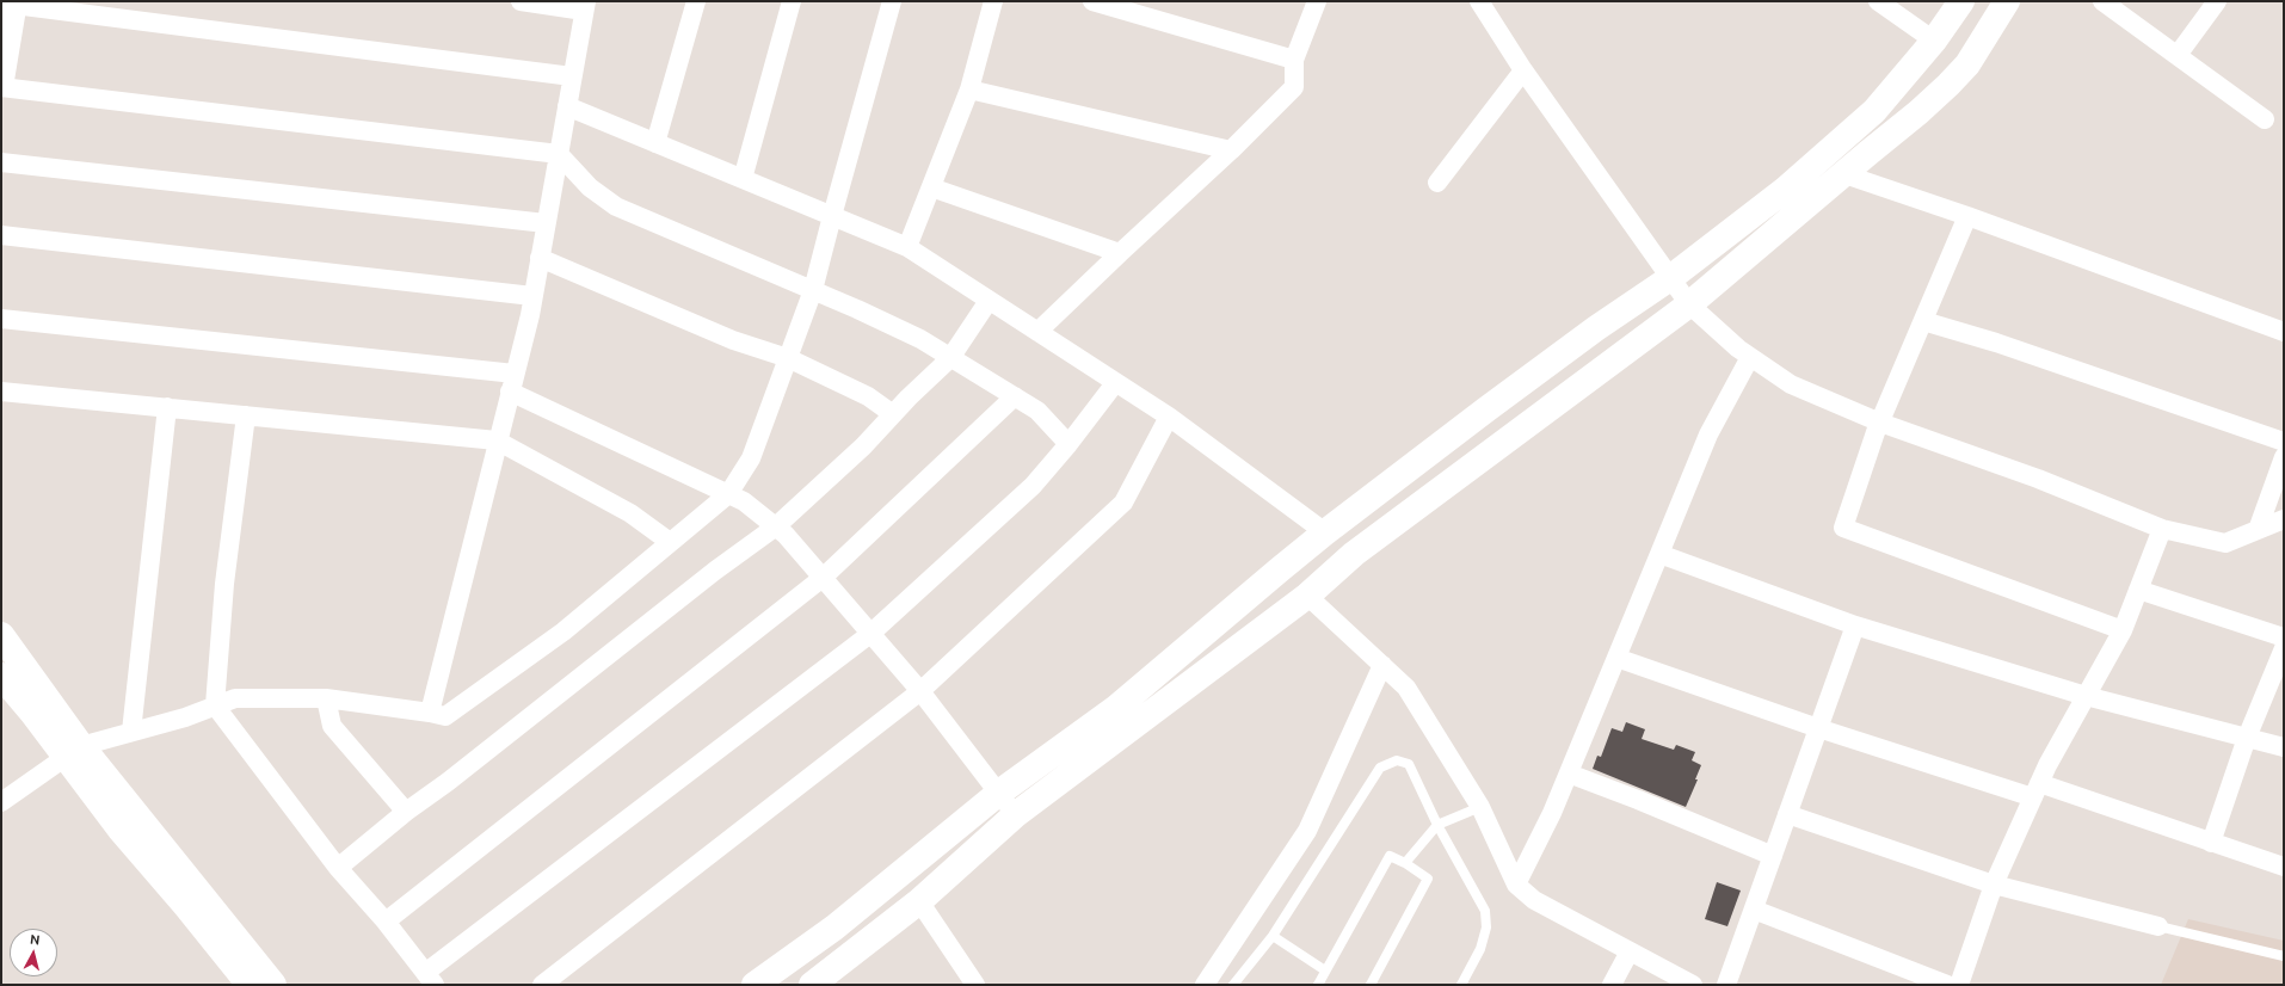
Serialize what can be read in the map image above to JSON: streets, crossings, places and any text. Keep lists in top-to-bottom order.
{
  "north": "top"
}
